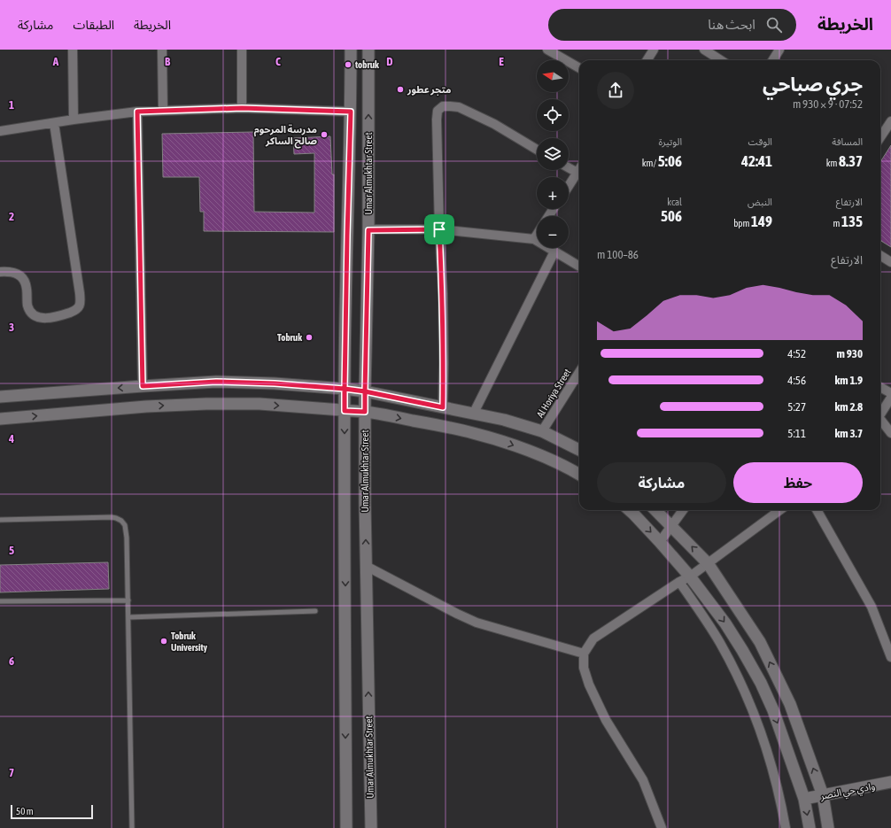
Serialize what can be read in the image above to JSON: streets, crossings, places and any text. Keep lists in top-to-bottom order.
{
  "streets": {
    "street": ["Umar Almukhtar Street", "Al Horiya Street", "وادي حي النصر"]
  },
  "places": [
    "tobruk",
    "متجر عطور",
    "مدرسة المرحوم صالح الساكر",
    "Tobruk",
    "Tobruk University"
  ],
  "scale_bar": "50 m",
  "north": "left",
  "page": {
    "header": "الخريطة",
    "search": "ابحث هنا",
    "nav": ["الخريطة", "الطبقات", "مشاركة"],
    "map_buttons": ["+", "−"],
    "heading": ["جري صباحي", "07:52 · 9 × 930 m"],
    "stats": [
      ["المسافة", "8.37 km"],
      ["الوقت", "42:41"],
      ["الوتيرة", "5:06 /km"],
      ["الارتفاع", "135 m"],
      ["النبض", "149 bpm"],
      ["kcal", "506"]
    ],
    "chart": ["الارتفاع", "86–100 m"],
    "list": [
      {
        "name": "930 m",
        "note": "4:52"
      },
      {
        "name": "1.9 km",
        "note": "4:56"
      },
      {
        "name": "2.8 km",
        "note": "5:27"
      },
      {
        "name": "3.7 km",
        "note": "5:11"
      }
    ],
    "buttons": ["حفظ", "مشاركة"],
    "scale": "50 m"
  },
  "grid": {
    "columns": [
      "A",
      "B",
      "C",
      "D",
      "E"
    ],
    "rows": [
      "1",
      "2",
      "3",
      "4",
      "5",
      "6",
      "7"
    ]
  }
}
